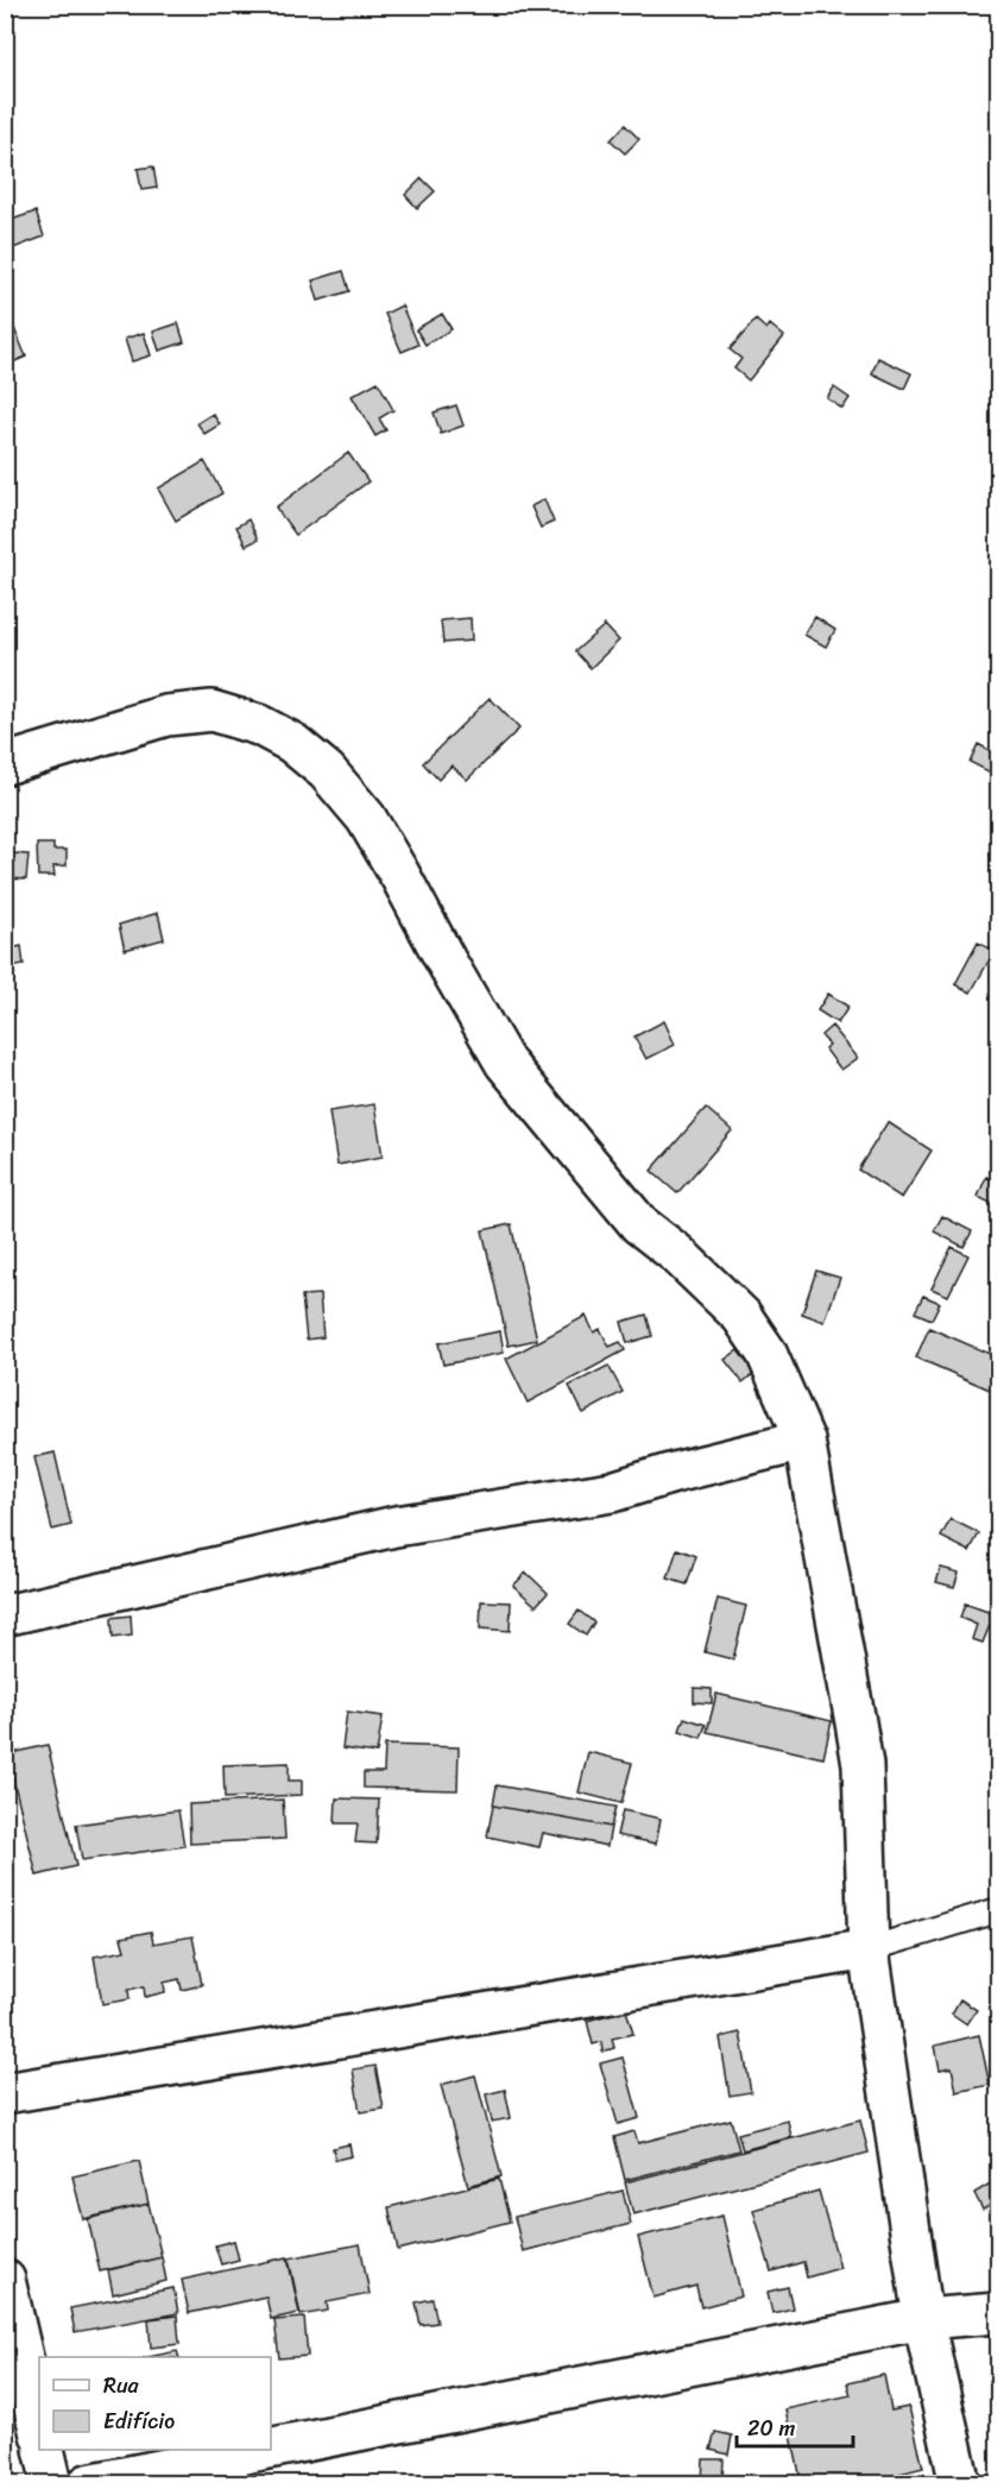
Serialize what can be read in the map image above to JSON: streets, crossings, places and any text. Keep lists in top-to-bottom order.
{
  "legend": ["Rua", "Edifício"],
  "scale_bar": "20 m"
}
